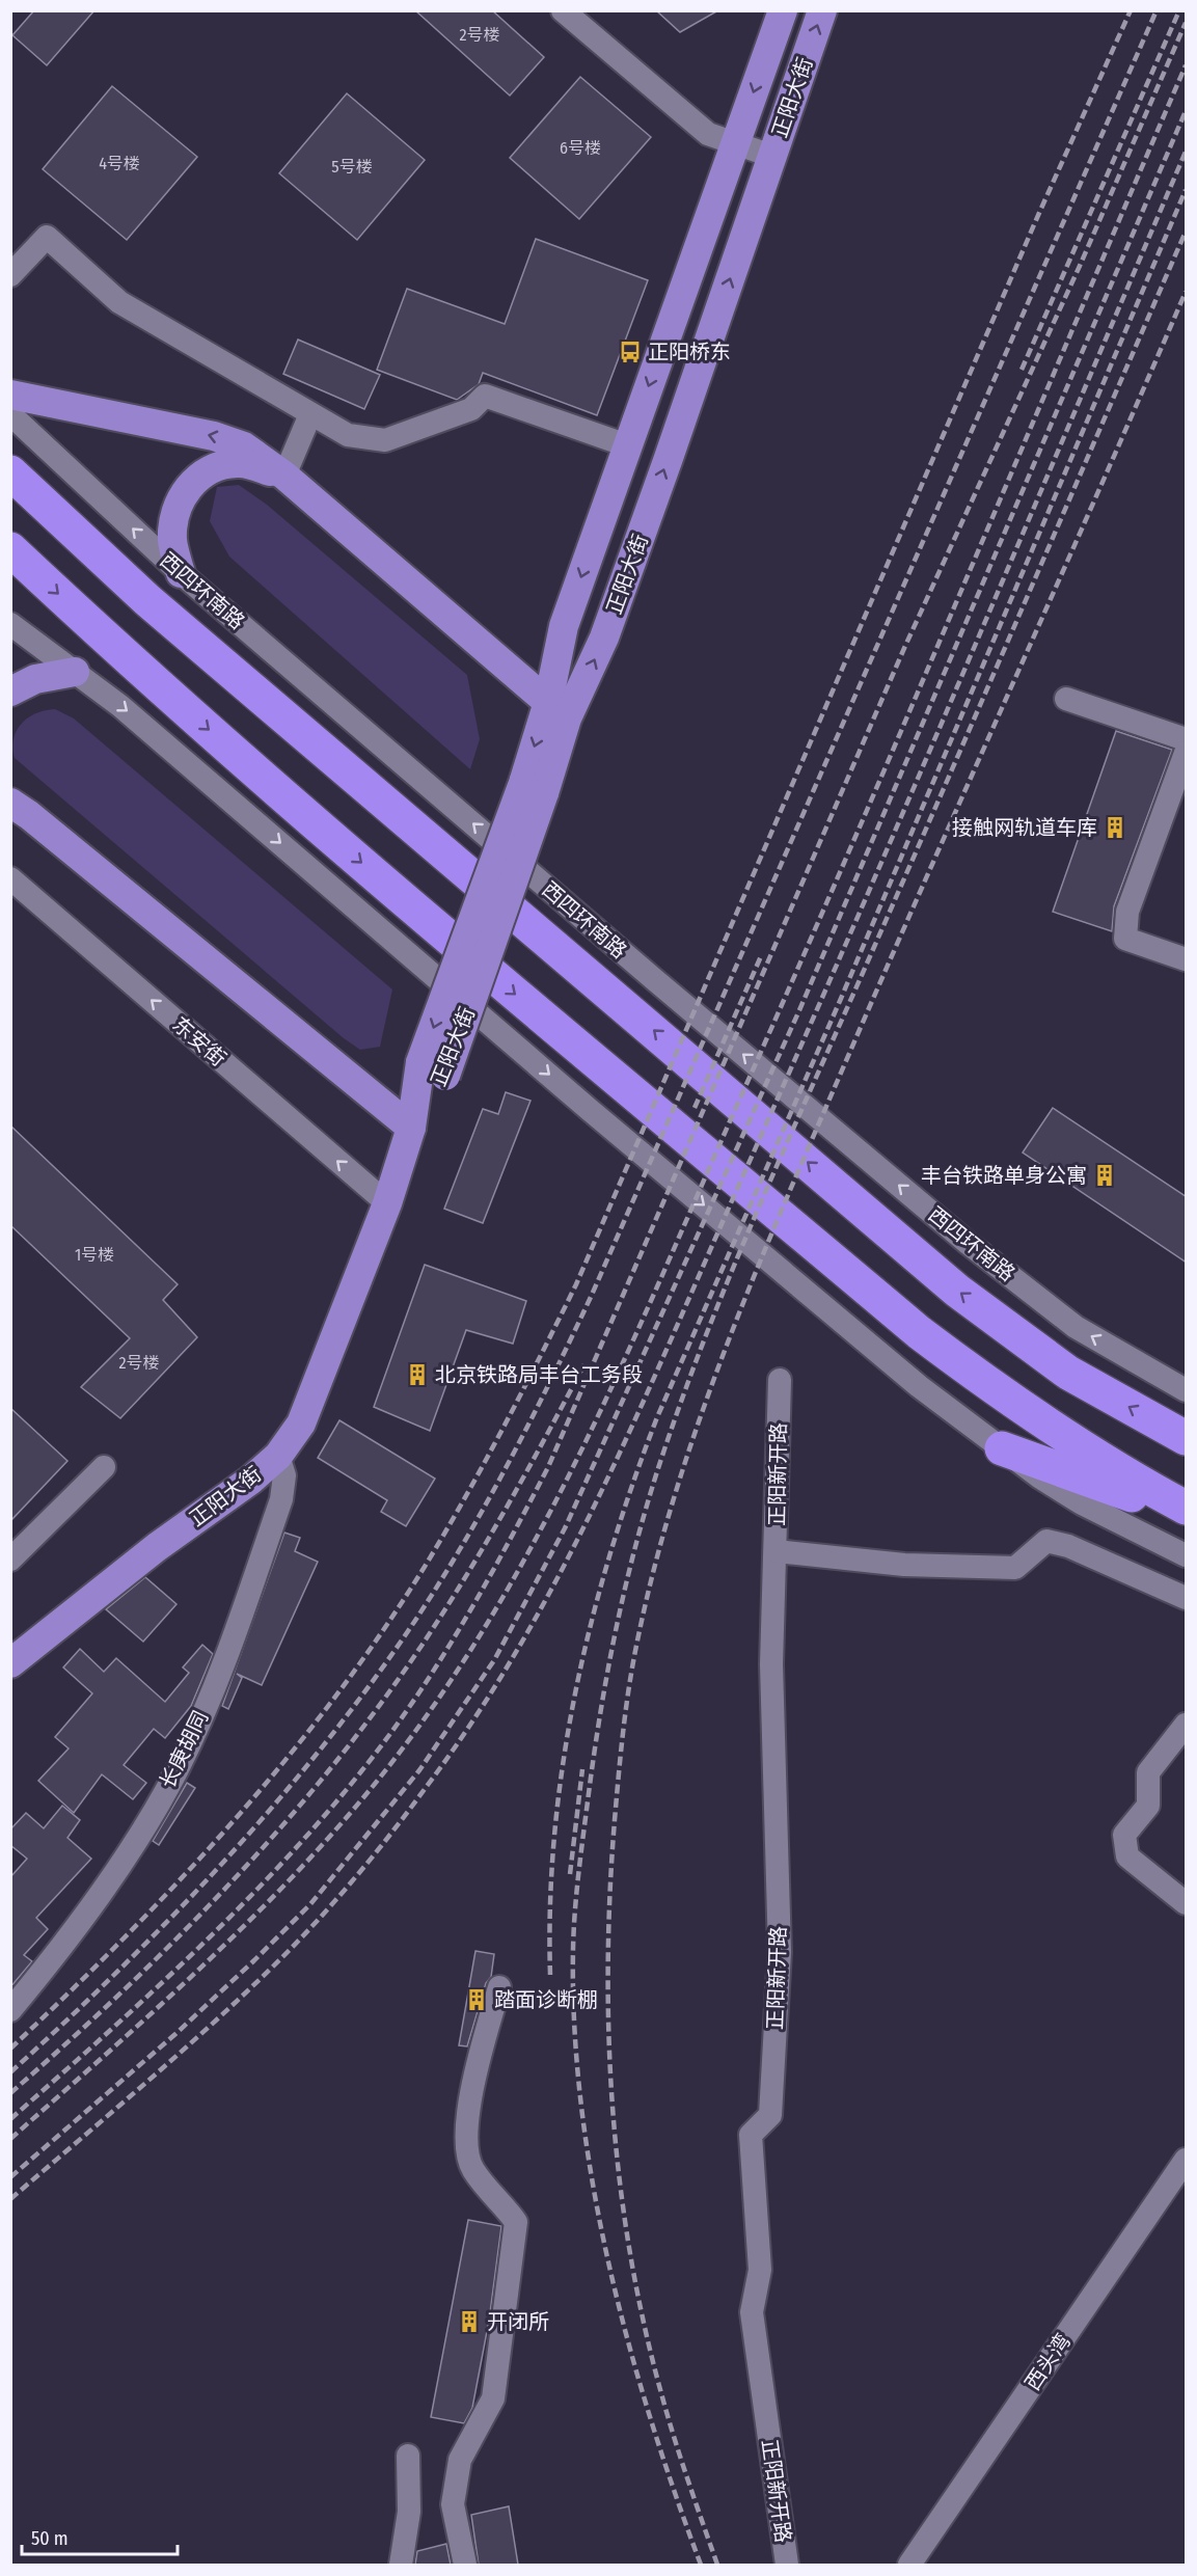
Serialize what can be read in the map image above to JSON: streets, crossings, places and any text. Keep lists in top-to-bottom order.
{
  "streets": {
    "highway": ["西四环南路"],
    "main road": ["正阳大街"],
    "street": [
      "东安街",
      "正阳新开路",
      "长庚胡同",
      "西头湾"
    ]
  },
  "crossings": [
    ["正阳大街", "东安街"],
    ["正阳大街", "长庚胡同"]
  ],
  "places": {
    "bus stop": ["正阳桥东"],
    "building": [
      "接触网轨道车库",
      "丰台铁路单身公寓",
      "北京铁路局丰台工务段",
      "踏面诊断棚",
      "开闭所"
    ]
  },
  "house_numbers": [
    "2号楼",
    "6号楼",
    "4号楼",
    "5号楼",
    "1号楼",
    "2号楼"
  ],
  "scale_bar": "50 m"
}
